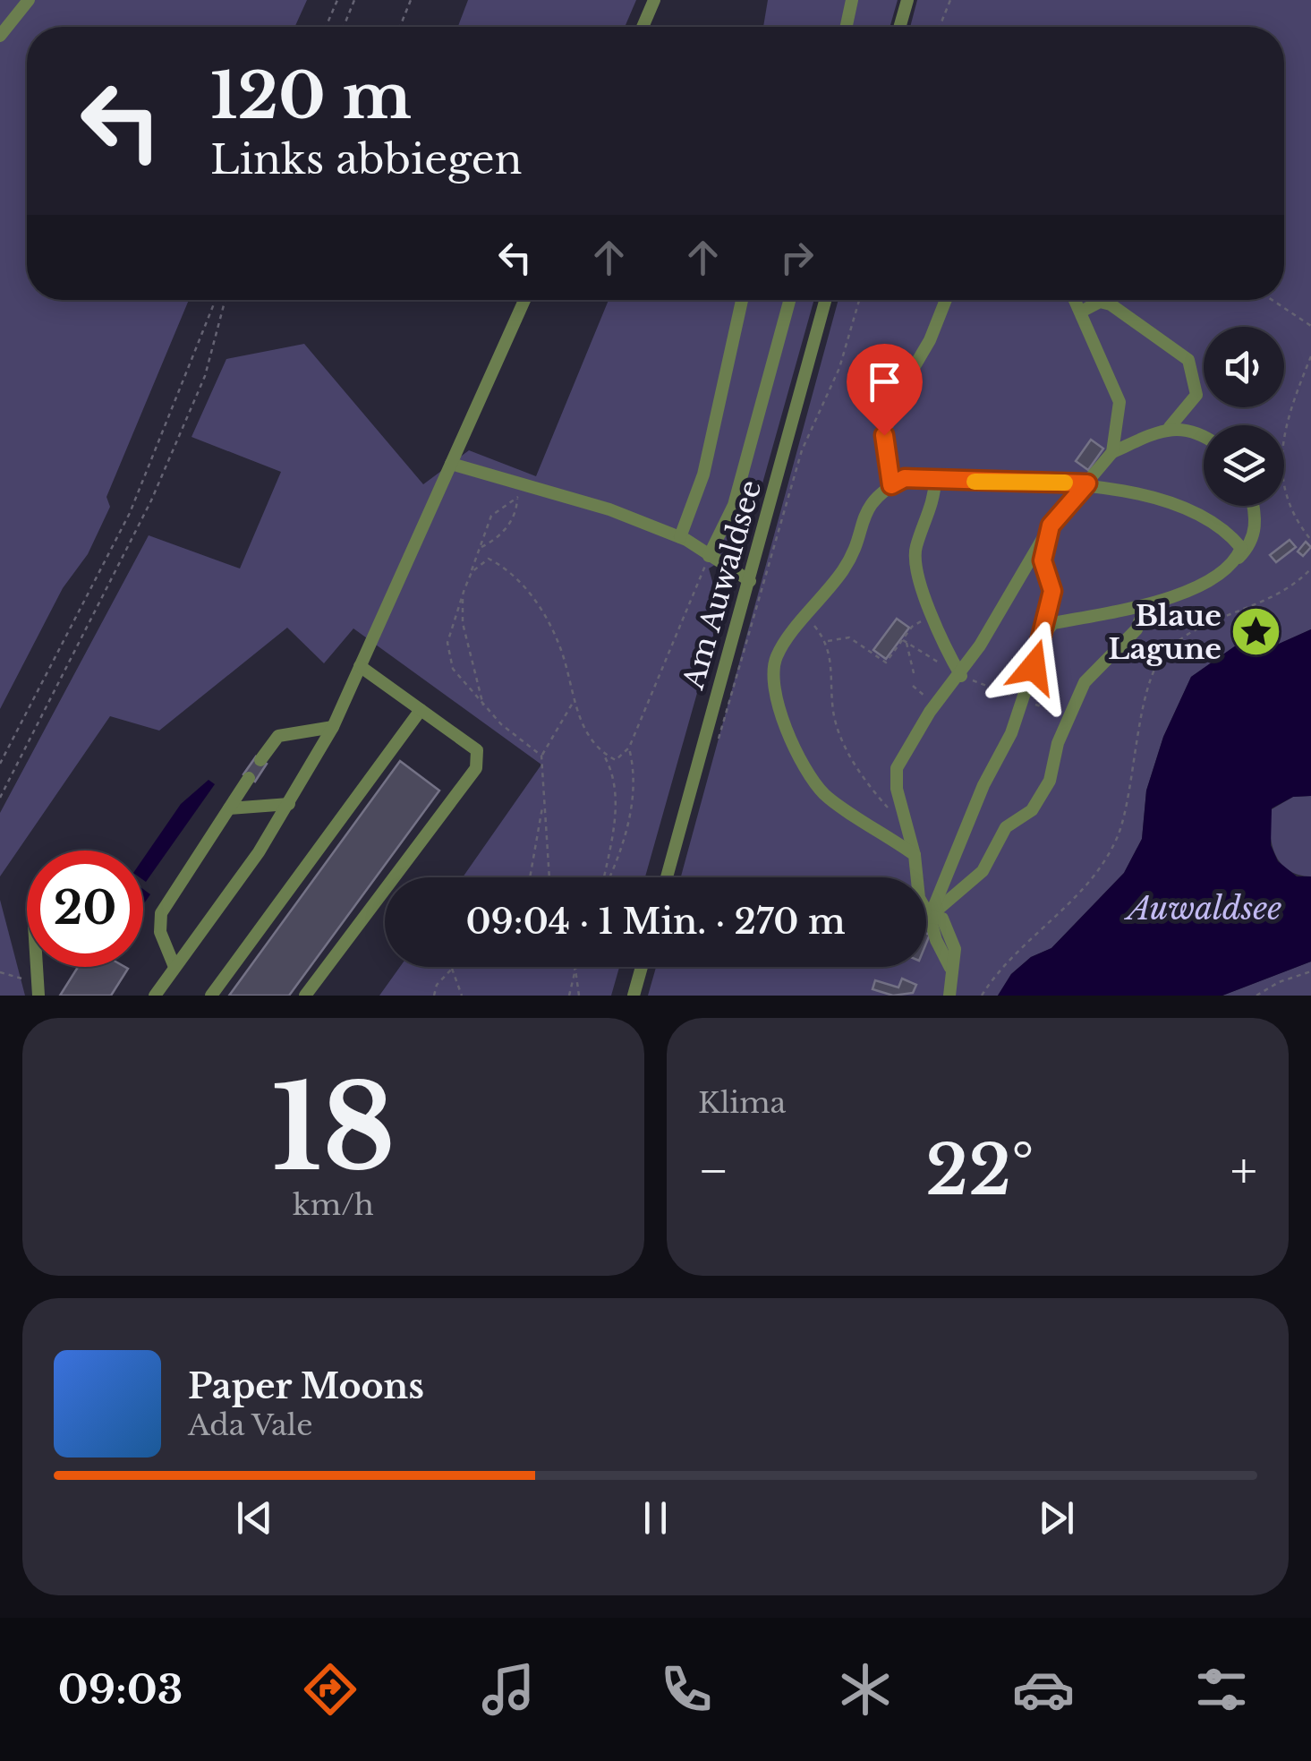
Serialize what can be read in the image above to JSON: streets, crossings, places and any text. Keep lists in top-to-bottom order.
{
  "streets": {
    "street": ["Am Auwaldsee"]
  },
  "water": ["Auwaldsee"],
  "places": {
    "place": ["Blaue Lagune"]
  },
  "page": {
    "turn": ["120 m", "Links abbiegen"],
    "limit": "20",
    "trip": "09:04 · 1 Min. · 270 m",
    "tile": [
      ["18", "km/h"],
      "Klima"
    ],
    "heat": ["−", "22°", "+"],
    "song": ["Paper Moons", "Ada Vale"],
    "tabs": "09:03"
  }
}
